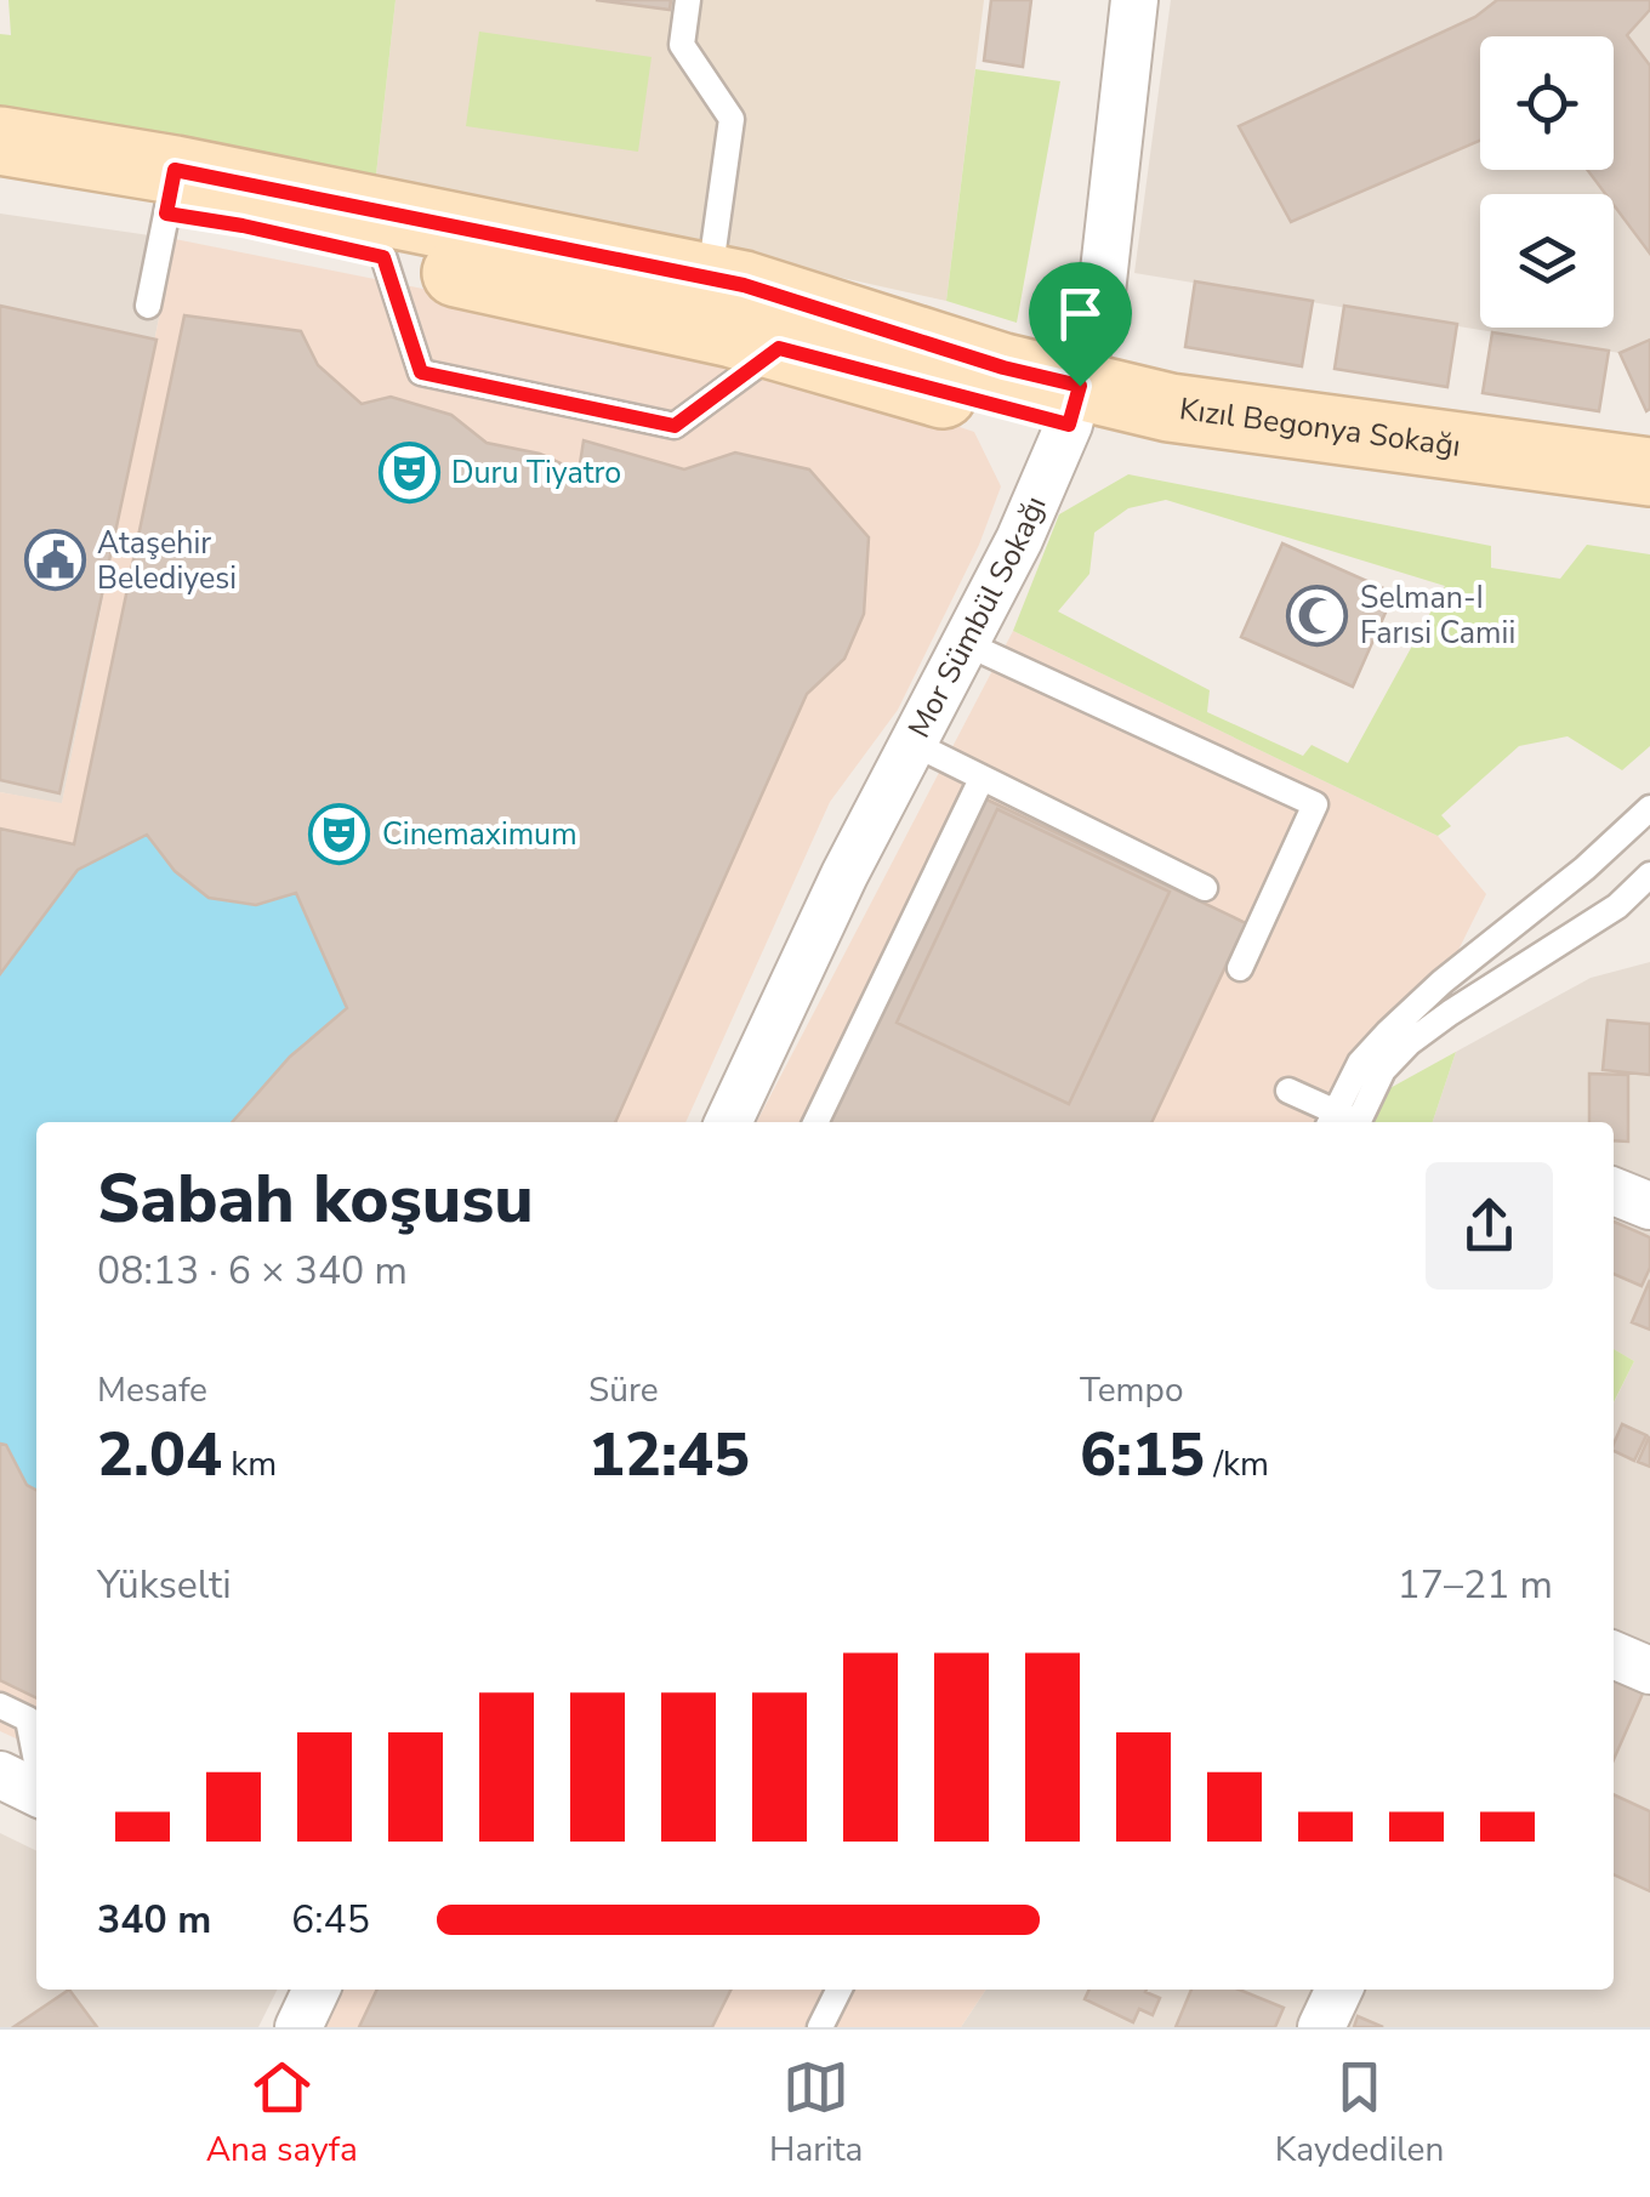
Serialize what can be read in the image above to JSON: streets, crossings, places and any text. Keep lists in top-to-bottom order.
{
  "streets": {
    "street": ["Kızıl Begonya Sokağı", "Mor Sümbül Sokağı"]
  },
  "crossings": [
    ["Kızıl Begonya Sokağı", "Mor Sümbül Sokağı"]
  ],
  "places": {
    "theatre": ["Duru Tiyatro", "Cinemaximum"],
    "public building": ["Ataşehir Belediyesi"],
    "mosque": ["Selman-I Farısi Camii"]
  },
  "page": {
    "heading": ["Sabah koşusu", "08:13 · 6 × 340 m"],
    "stats": [
      ["Mesafe", "2.04 km"],
      ["Süre", "12:45"],
      ["Tempo", "6:15 /km"]
    ],
    "chart": ["Yükselti", "17–21 m"],
    "list": [
      {
        "name": "340 m",
        "note": "6:45"
      }
    ],
    "tabs": ["Ana sayfa", "Harita", "Kaydedilen"]
  }
}
